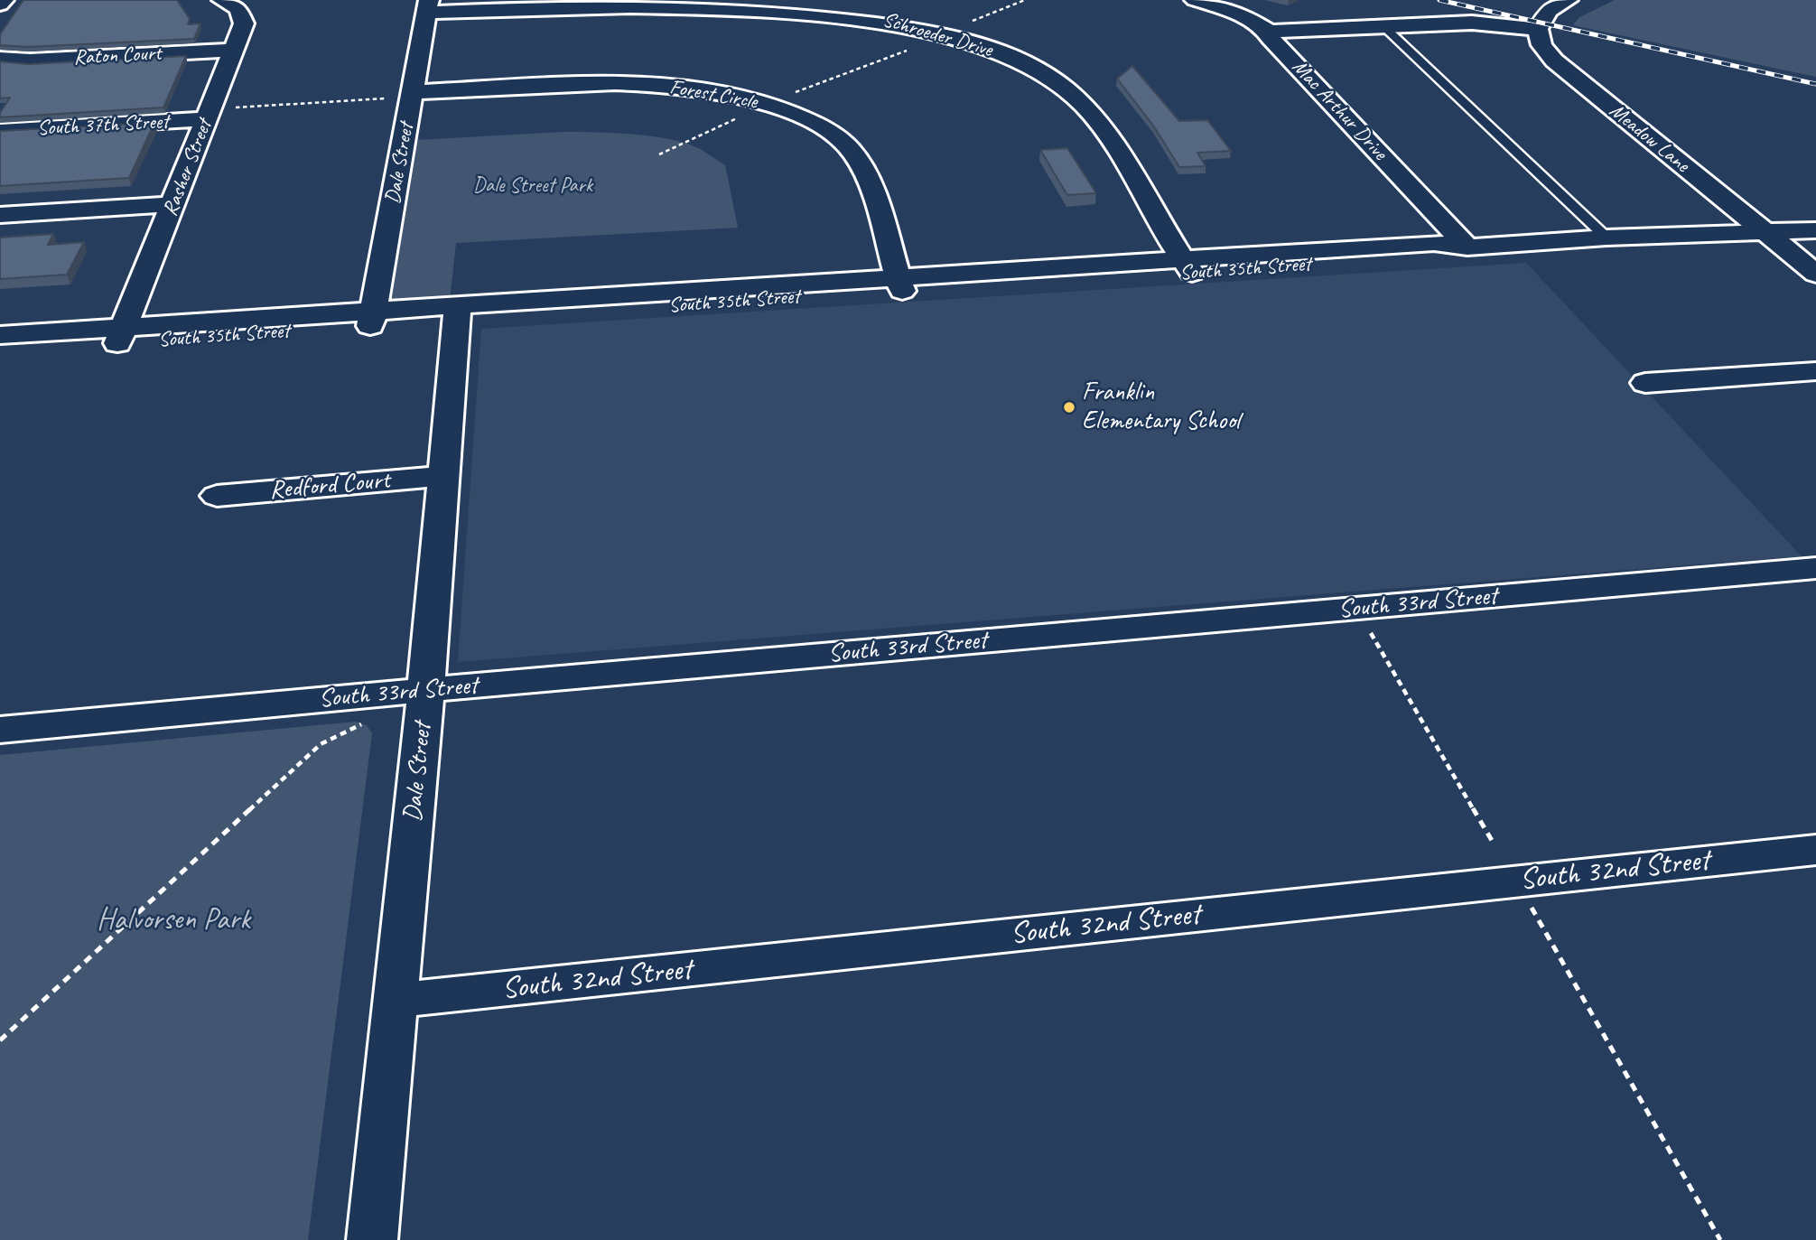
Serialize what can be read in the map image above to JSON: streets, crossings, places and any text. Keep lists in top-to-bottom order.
{
  "streets": {
    "street": [
      "Schroeder Drive",
      "Raton Court",
      "Forest Circle",
      "Mac Arthur Drive",
      "South 37th Street",
      "Meadow Lane",
      "Dale Street",
      "Rasher Street",
      "South 35th Street",
      "Redford Court",
      "South 33rd Street",
      "South 32nd Street"
    ]
  },
  "crossings": [
    ["Schroeder Drive", "Dale Street"],
    ["Schroeder Drive", "South 35th Street"],
    ["Raton Court", "Rasher Street"],
    ["Forest Circle", "Dale Street"],
    ["Forest Circle", "South 35th Street"],
    ["Mac Arthur Drive", "South 35th Street"],
    ["South 37th Street", "Rasher Street"],
    ["Meadow Lane", "South 35th Street"],
    ["Dale Street", "South 35th Street"],
    ["Dale Street", "Redford Court"],
    ["Dale Street", "South 33rd Street"],
    ["Dale Street", "South 32nd Street"],
    ["Rasher Street", "South 35th Street"]
  ],
  "parks": ["Dale Street Park", "Halvorsen Park"],
  "places": ["Franklin Elementary School"]
}
